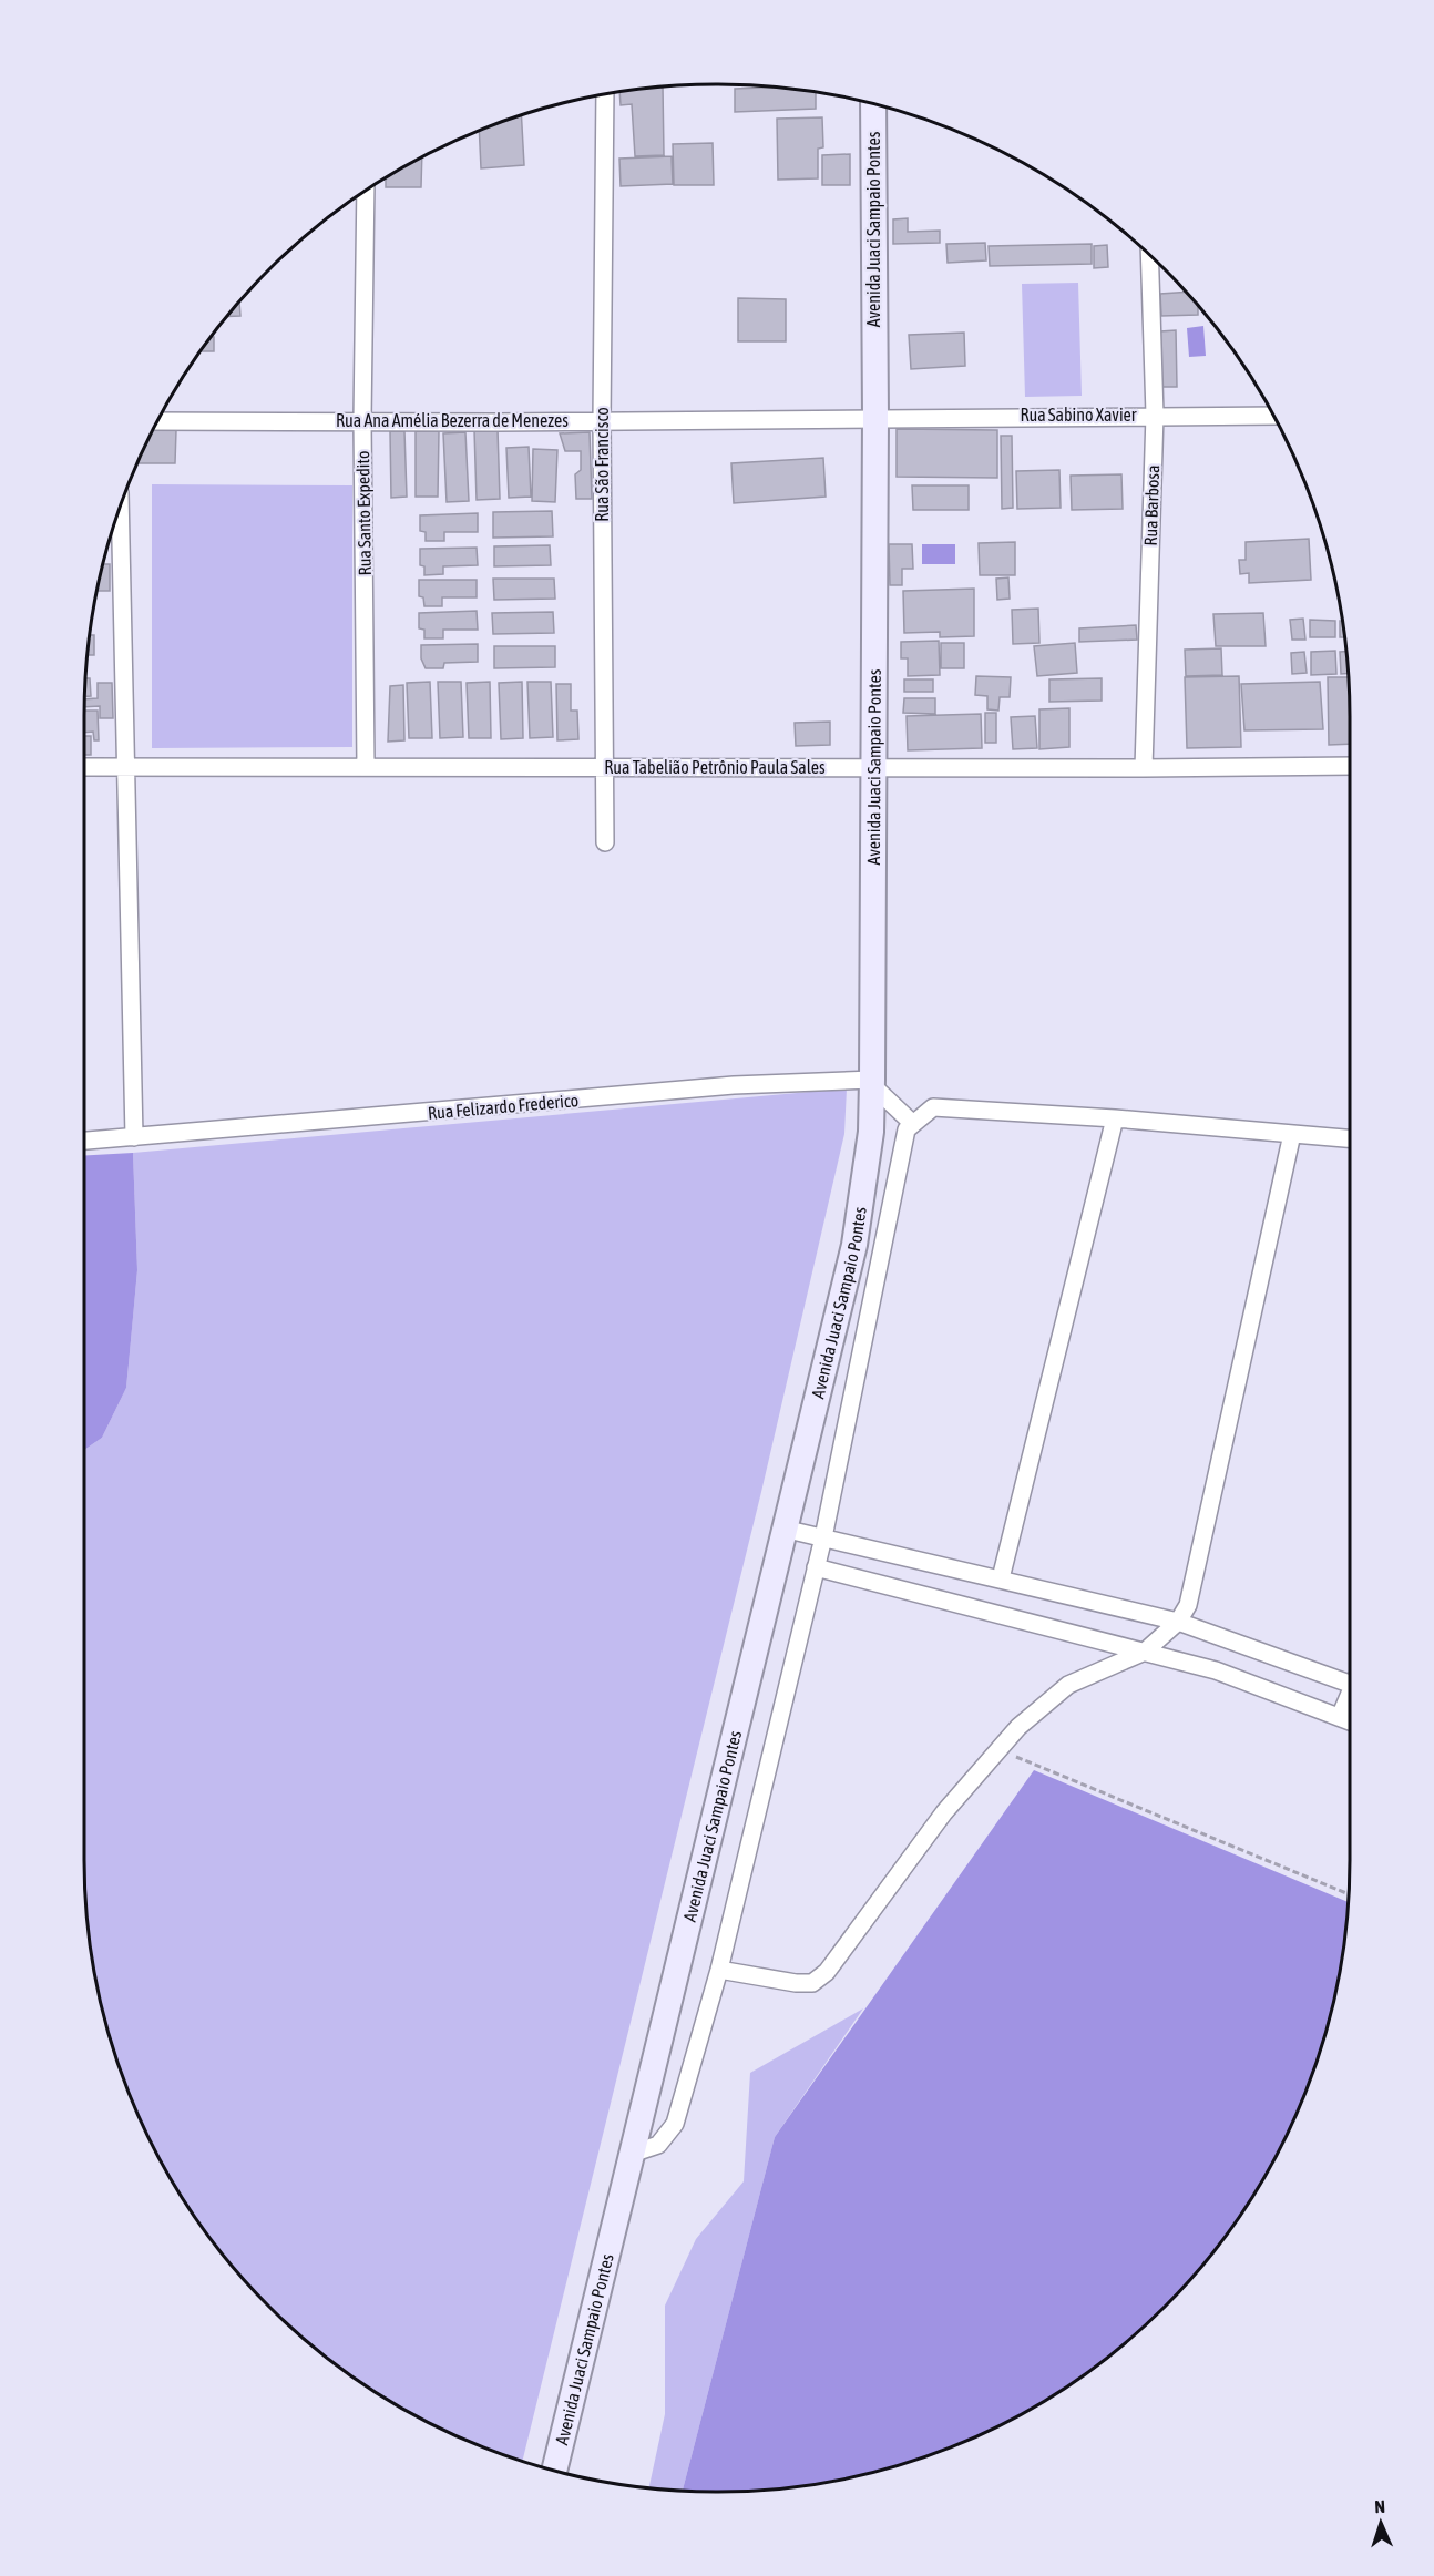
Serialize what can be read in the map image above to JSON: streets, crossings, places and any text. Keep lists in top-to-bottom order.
{
  "streets": {
    "main road": ["Avenida Juaci Sampaio Pontes"],
    "street": [
      "Rua Sabino Xavier",
      "Rua Ana Amélia Bezerra de Menezes",
      "Rua São Francisco",
      "Rua Barbosa",
      "Rua Santo Expedito",
      "Rua Tabelião Petrônio Paula Sales",
      "Rua Felizardo Frederico"
    ]
  },
  "crossings": [
    ["Avenida Juaci Sampaio Pontes", "Rua Sabino Xavier"],
    ["Avenida Juaci Sampaio Pontes", "Rua Ana Amélia Bezerra de Menezes"],
    ["Avenida Juaci Sampaio Pontes", "Rua Tabelião Petrônio Paula Sales"],
    ["Avenida Juaci Sampaio Pontes", "Rua Felizardo Frederico"],
    ["Rua Sabino Xavier", "Rua Ana Amélia Bezerra de Menezes"],
    ["Rua Sabino Xavier", "Rua Barbosa"],
    ["Rua Ana Amélia Bezerra de Menezes", "Rua São Francisco"],
    ["Rua Ana Amélia Bezerra de Menezes", "Rua Santo Expedito"],
    ["Rua São Francisco", "Rua Tabelião Petrônio Paula Sales"],
    ["Rua Barbosa", "Rua Tabelião Petrônio Paula Sales"],
    ["Rua Santo Expedito", "Rua Tabelião Petrônio Paula Sales"]
  ],
  "north": "top"
}
